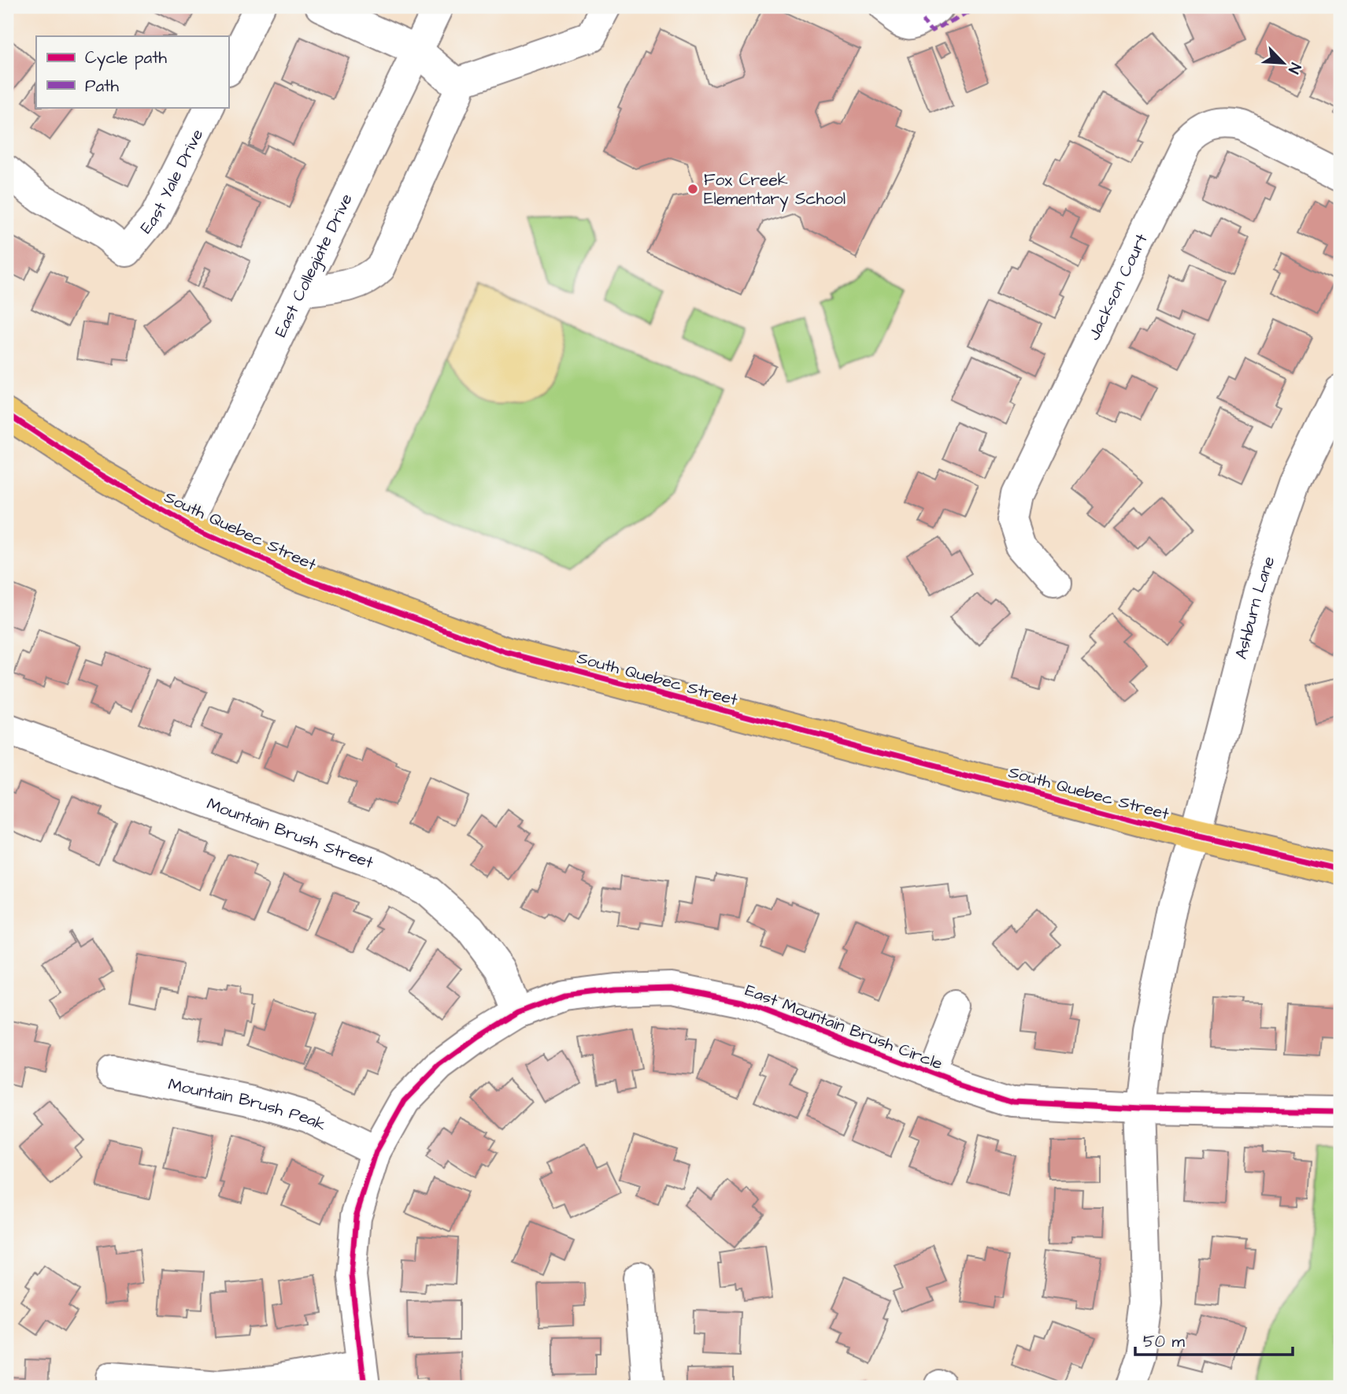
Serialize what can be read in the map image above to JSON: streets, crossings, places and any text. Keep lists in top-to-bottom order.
{
  "streets": {
    "main road": ["South Quebec Street"],
    "street": [
      "East Yale Drive",
      "East Collegiate Drive",
      "Jackson Court",
      "Ashburn Lane",
      "Mountain Brush Street",
      "East Mountain Brush Circle",
      "Mountain Brush Peak"
    ]
  },
  "crossings": [
    ["East Collegiate Drive", "South Quebec Street"],
    ["South Quebec Street", "Ashburn Lane"],
    ["Mountain Brush Street", "East Mountain Brush Circle"],
    ["East Mountain Brush Circle", "Mountain Brush Peak"]
  ],
  "places": ["Fox Creek Elementary School"],
  "legend": ["Cycle path", "Path"],
  "scale_bar": "50 m",
  "north": "bottom right"
}
